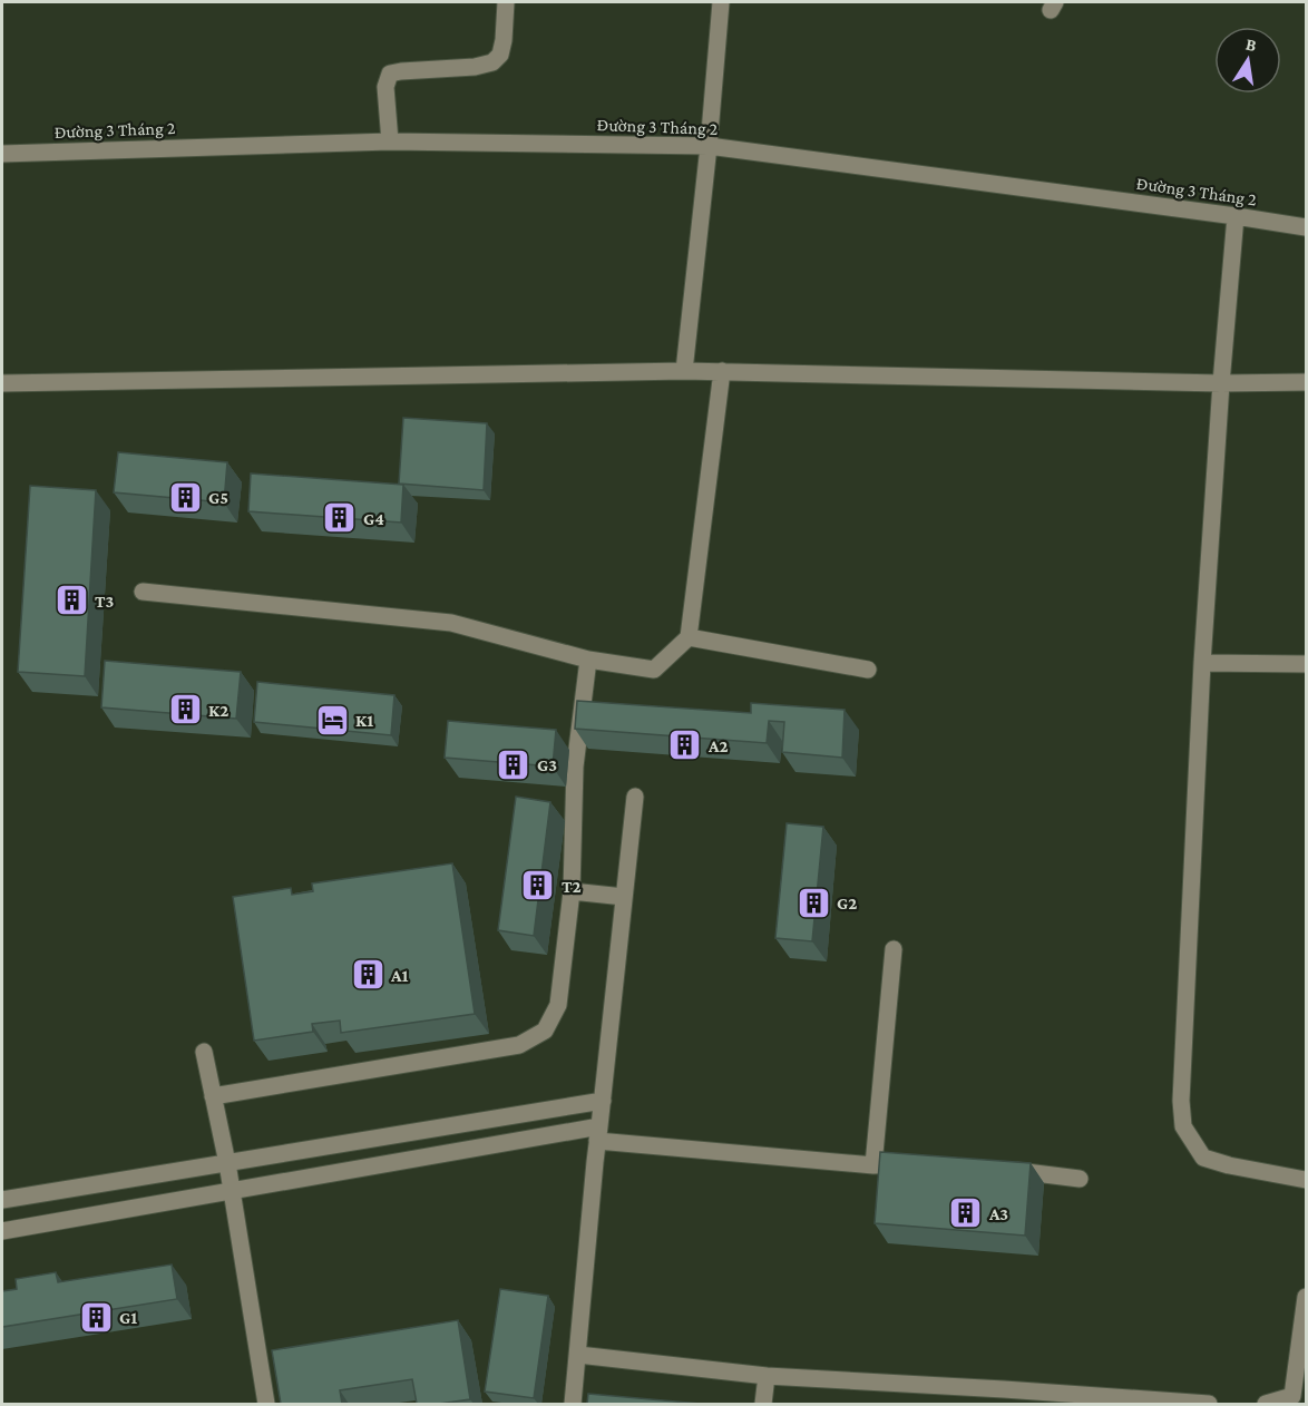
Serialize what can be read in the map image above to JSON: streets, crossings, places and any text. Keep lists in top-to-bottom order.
{
  "streets": {
    "street": ["Đường 3 Tháng 2"]
  },
  "places": {
    "building": [
      "G5",
      "G4",
      "T3",
      "K2",
      "A2",
      "G3",
      "T2",
      "G2",
      "A1",
      "A3",
      "G1"
    ],
    "hotel": ["K1"]
  },
  "north": "top"
}
